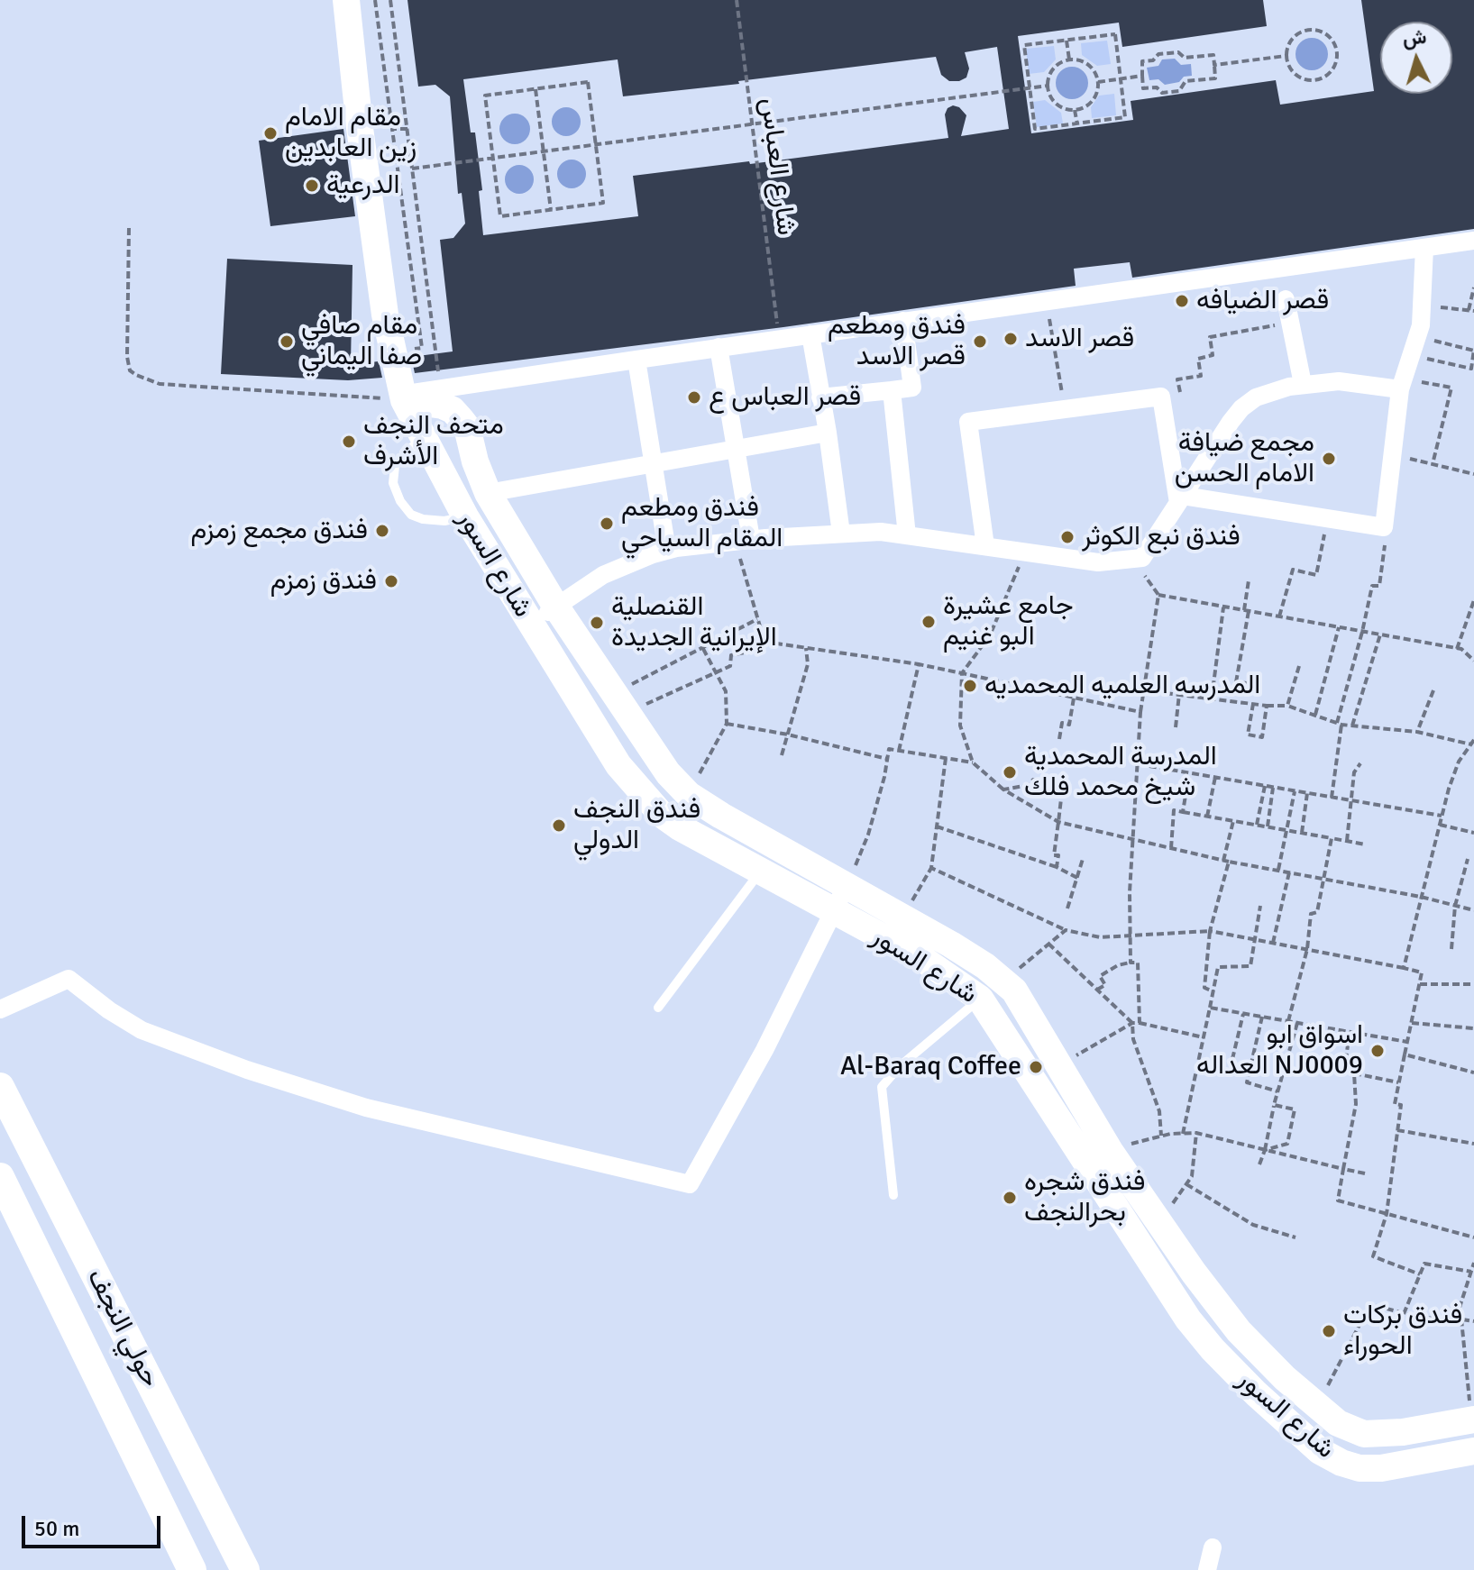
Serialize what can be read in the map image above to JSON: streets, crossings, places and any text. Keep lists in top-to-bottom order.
{
  "streets": {
    "main road": ["شارع السور", "حولي النجف"],
    "path": ["شارع العباس"]
  },
  "places": [
    "مقام الامام زين العابدين",
    "الدرعية",
    "قصر الضيافه",
    "قصر الاسد",
    "مقام صافي صفا اليماني",
    "فندق ومطعم قصر الاسد",
    "قصر العباس ع",
    "متحف النجف الأشرف",
    "مجمع ضيافة الامام الحسن",
    "فندق ومطعم المقام السياحي",
    "فندق مجمع زمزم",
    "فندق نبع الكوثر",
    "فندق زمزم",
    "جامع عشيرة البو غنيم",
    "القنصلية الإيرانية الجديدة",
    "المدرسه العلمیه المحمدیه",
    "المدرسة المحمدية شيخ محمد فلك",
    "فندق النجف الدولي",
    "اسواق ابو العداله NJ0009",
    "Al-Baraq Coffee",
    "فندق شجره بحرالنجف",
    "فندق بركات الحوراء"
  ],
  "scale_bar": "50 m",
  "north": "top"
}
